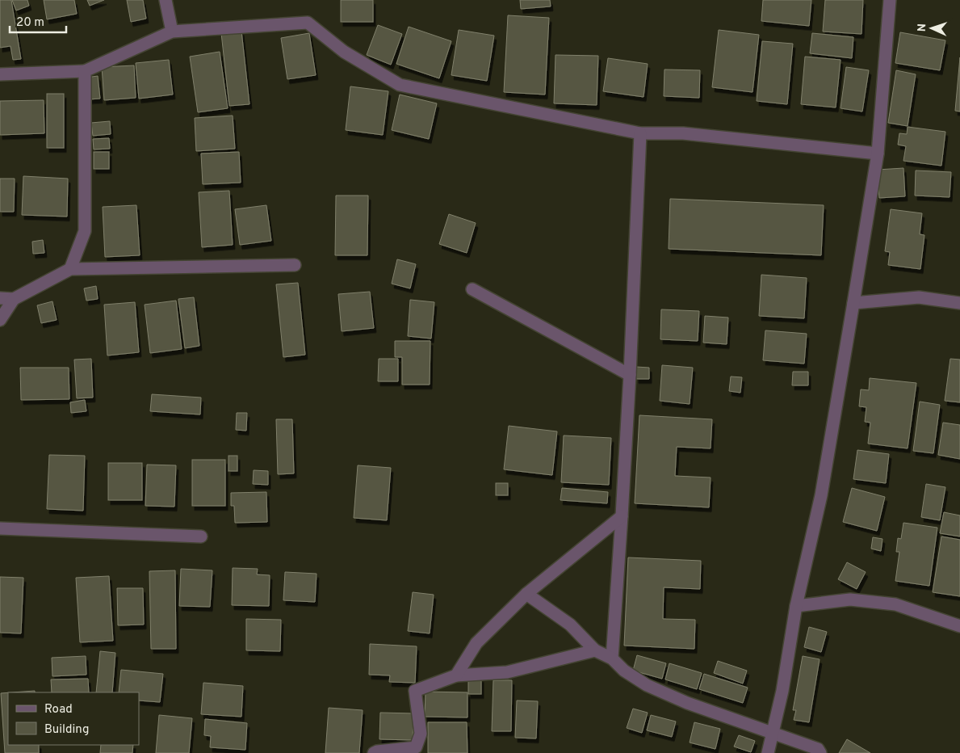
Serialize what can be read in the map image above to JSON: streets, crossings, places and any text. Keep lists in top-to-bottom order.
{
  "legend": ["Road", "Building"],
  "scale_bar": "20 m",
  "north": "left"
}
